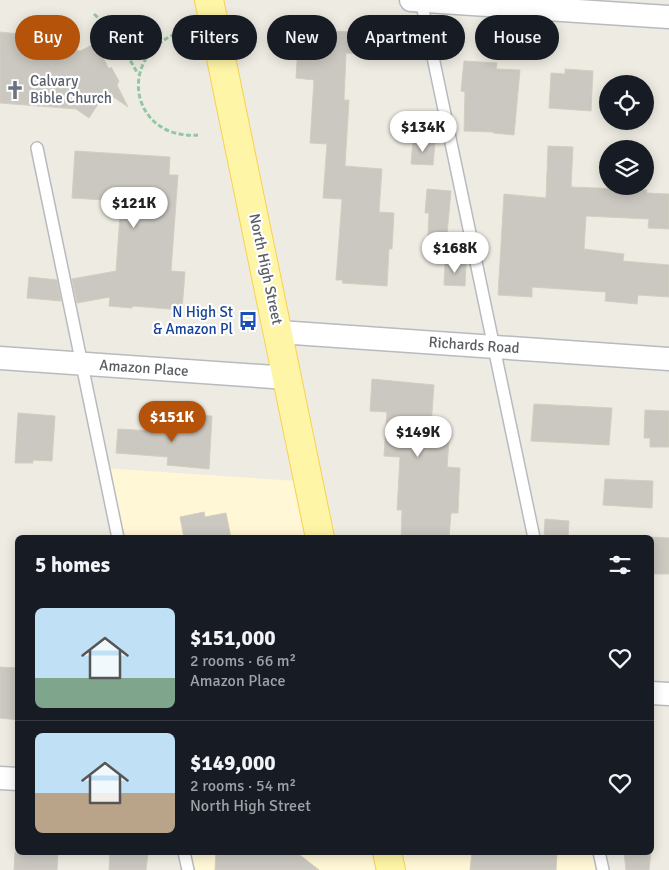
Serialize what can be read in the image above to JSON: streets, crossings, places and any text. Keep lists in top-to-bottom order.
{
  "streets": {
    "main road": ["North High Street"],
    "street": ["Richards Road", "Amazon Place"]
  },
  "crossings": [
    ["North High Street", "Richards Road"],
    ["North High Street", "Amazon Place"]
  ],
  "places": {
    "church": ["Calvary Bible Church"],
    "bus stop": ["N High St & Amazon Pl"]
  },
  "page": {
    "chip": [
      "Buy",
      "Rent",
      "Filters",
      "New",
      "Apartment",
      "House"
    ],
    "price": [
      "$134K",
      "$121K",
      "$168K",
      "$151K",
      "$149K"
    ],
    "heading": "5 homes",
    "list": [
      {
        "name": "$151,000",
        "note": "2 rooms · 66 m² · Amazon Place"
      },
      {
        "name": "$149,000",
        "note": "2 rooms · 54 m² · North High Street"
      }
    ]
  }
}
